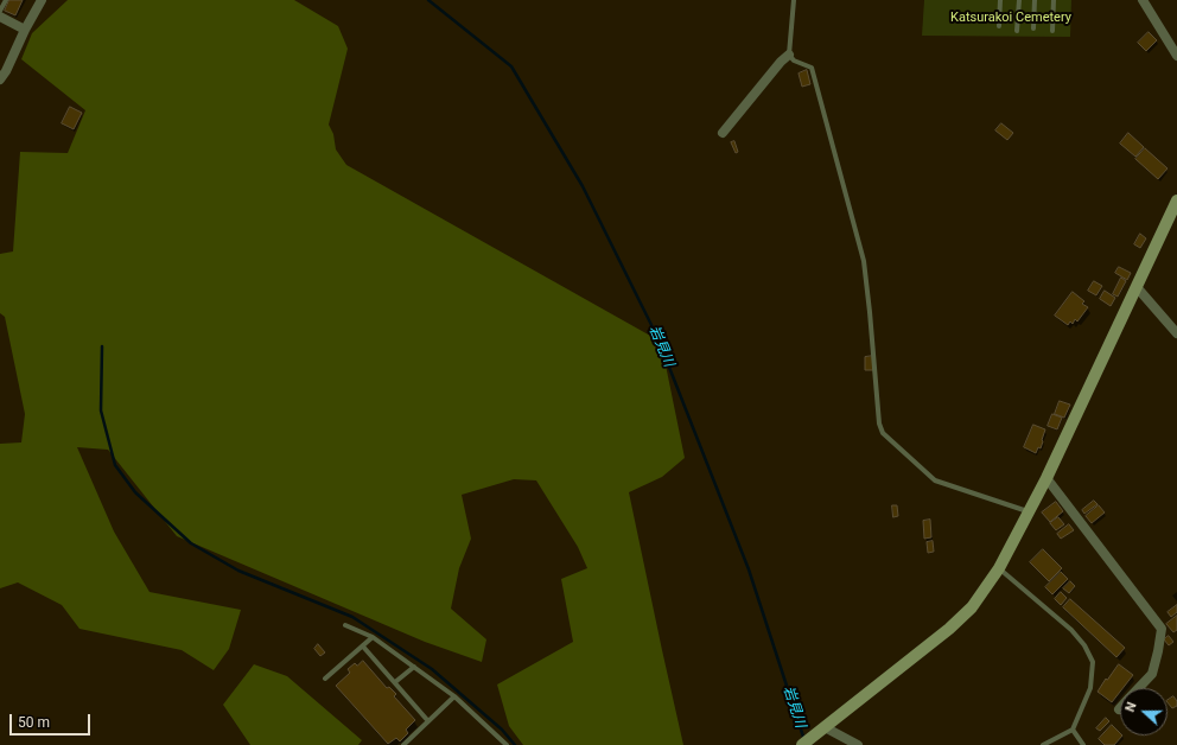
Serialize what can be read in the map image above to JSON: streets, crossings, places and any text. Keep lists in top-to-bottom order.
{
  "water": ["岩見川"],
  "parks": ["Katsurakoi Cemetery"],
  "scale_bar": "50 m",
  "north": "left"
}
